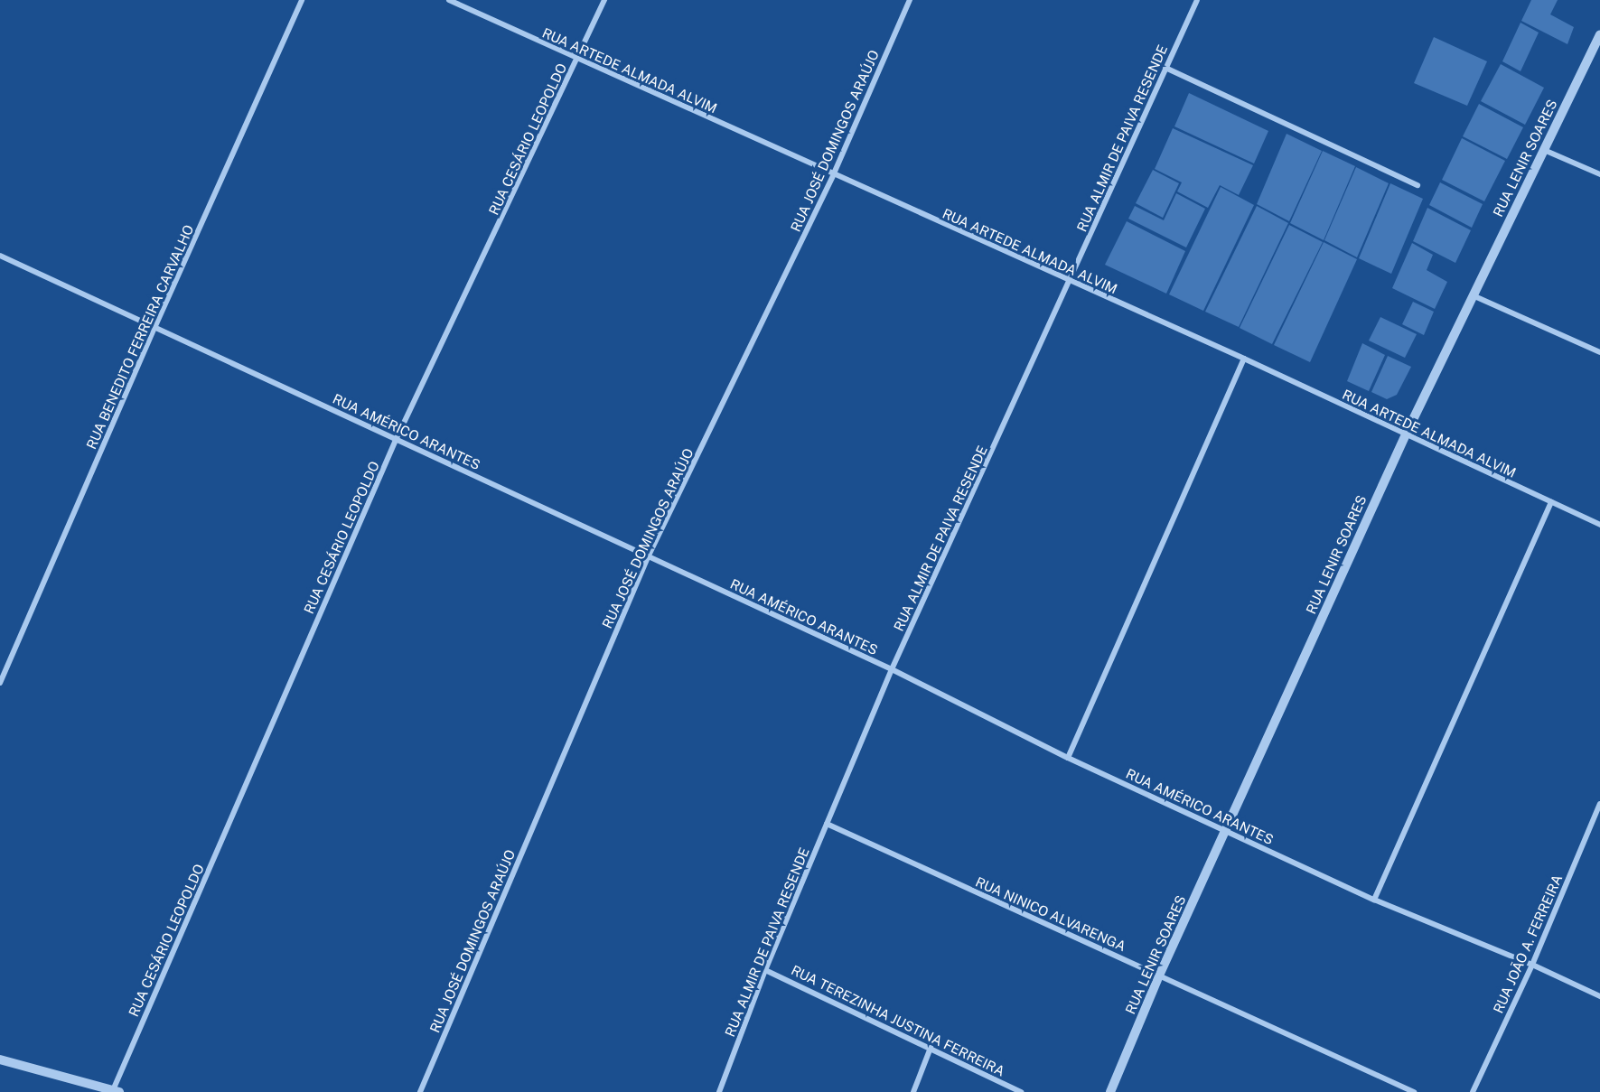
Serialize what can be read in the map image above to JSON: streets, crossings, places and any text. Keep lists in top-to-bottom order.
{
  "streets": {
    "street": [
      "RUA ARTEDE ALMADA ALVIM",
      "RUA ALMIR DE PAIVA RESENDE",
      "RUA CESÁRIO LEOPOLDO",
      "RUA JOSÉ DOMINGOS ARAÚJO",
      "RUA LENIR SOARES",
      "RUA BENEDITO FERREIRA CARVALHO",
      "RUA AMÉRICO ARANTES",
      "RUA NINICO ALVARENGA",
      "RUA JOÃO A. FERREIRA",
      "RUA TEREZINHA JUSTINA FERREIRA"
    ]
  },
  "crossings": [
    ["RUA ARTEDE ALMADA ALVIM", "RUA ALMIR DE PAIVA RESENDE"],
    ["RUA ARTEDE ALMADA ALVIM", "RUA CESÁRIO LEOPOLDO"],
    ["RUA ARTEDE ALMADA ALVIM", "RUA JOSÉ DOMINGOS ARAÚJO"],
    ["RUA ARTEDE ALMADA ALVIM", "RUA LENIR SOARES"],
    ["RUA ALMIR DE PAIVA RESENDE", "RUA AMÉRICO ARANTES"],
    ["RUA ALMIR DE PAIVA RESENDE", "RUA NINICO ALVARENGA"],
    ["RUA ALMIR DE PAIVA RESENDE", "RUA TEREZINHA JUSTINA FERREIRA"],
    ["RUA CESÁRIO LEOPOLDO", "RUA AMÉRICO ARANTES"],
    ["RUA JOSÉ DOMINGOS ARAÚJO", "RUA AMÉRICO ARANTES"],
    ["RUA LENIR SOARES", "RUA AMÉRICO ARANTES"],
    ["RUA LENIR SOARES", "RUA NINICO ALVARENGA"],
    ["RUA BENEDITO FERREIRA CARVALHO", "RUA AMÉRICO ARANTES"],
    ["RUA AMÉRICO ARANTES", "RUA JOÃO A. FERREIRA"]
  ]
}
